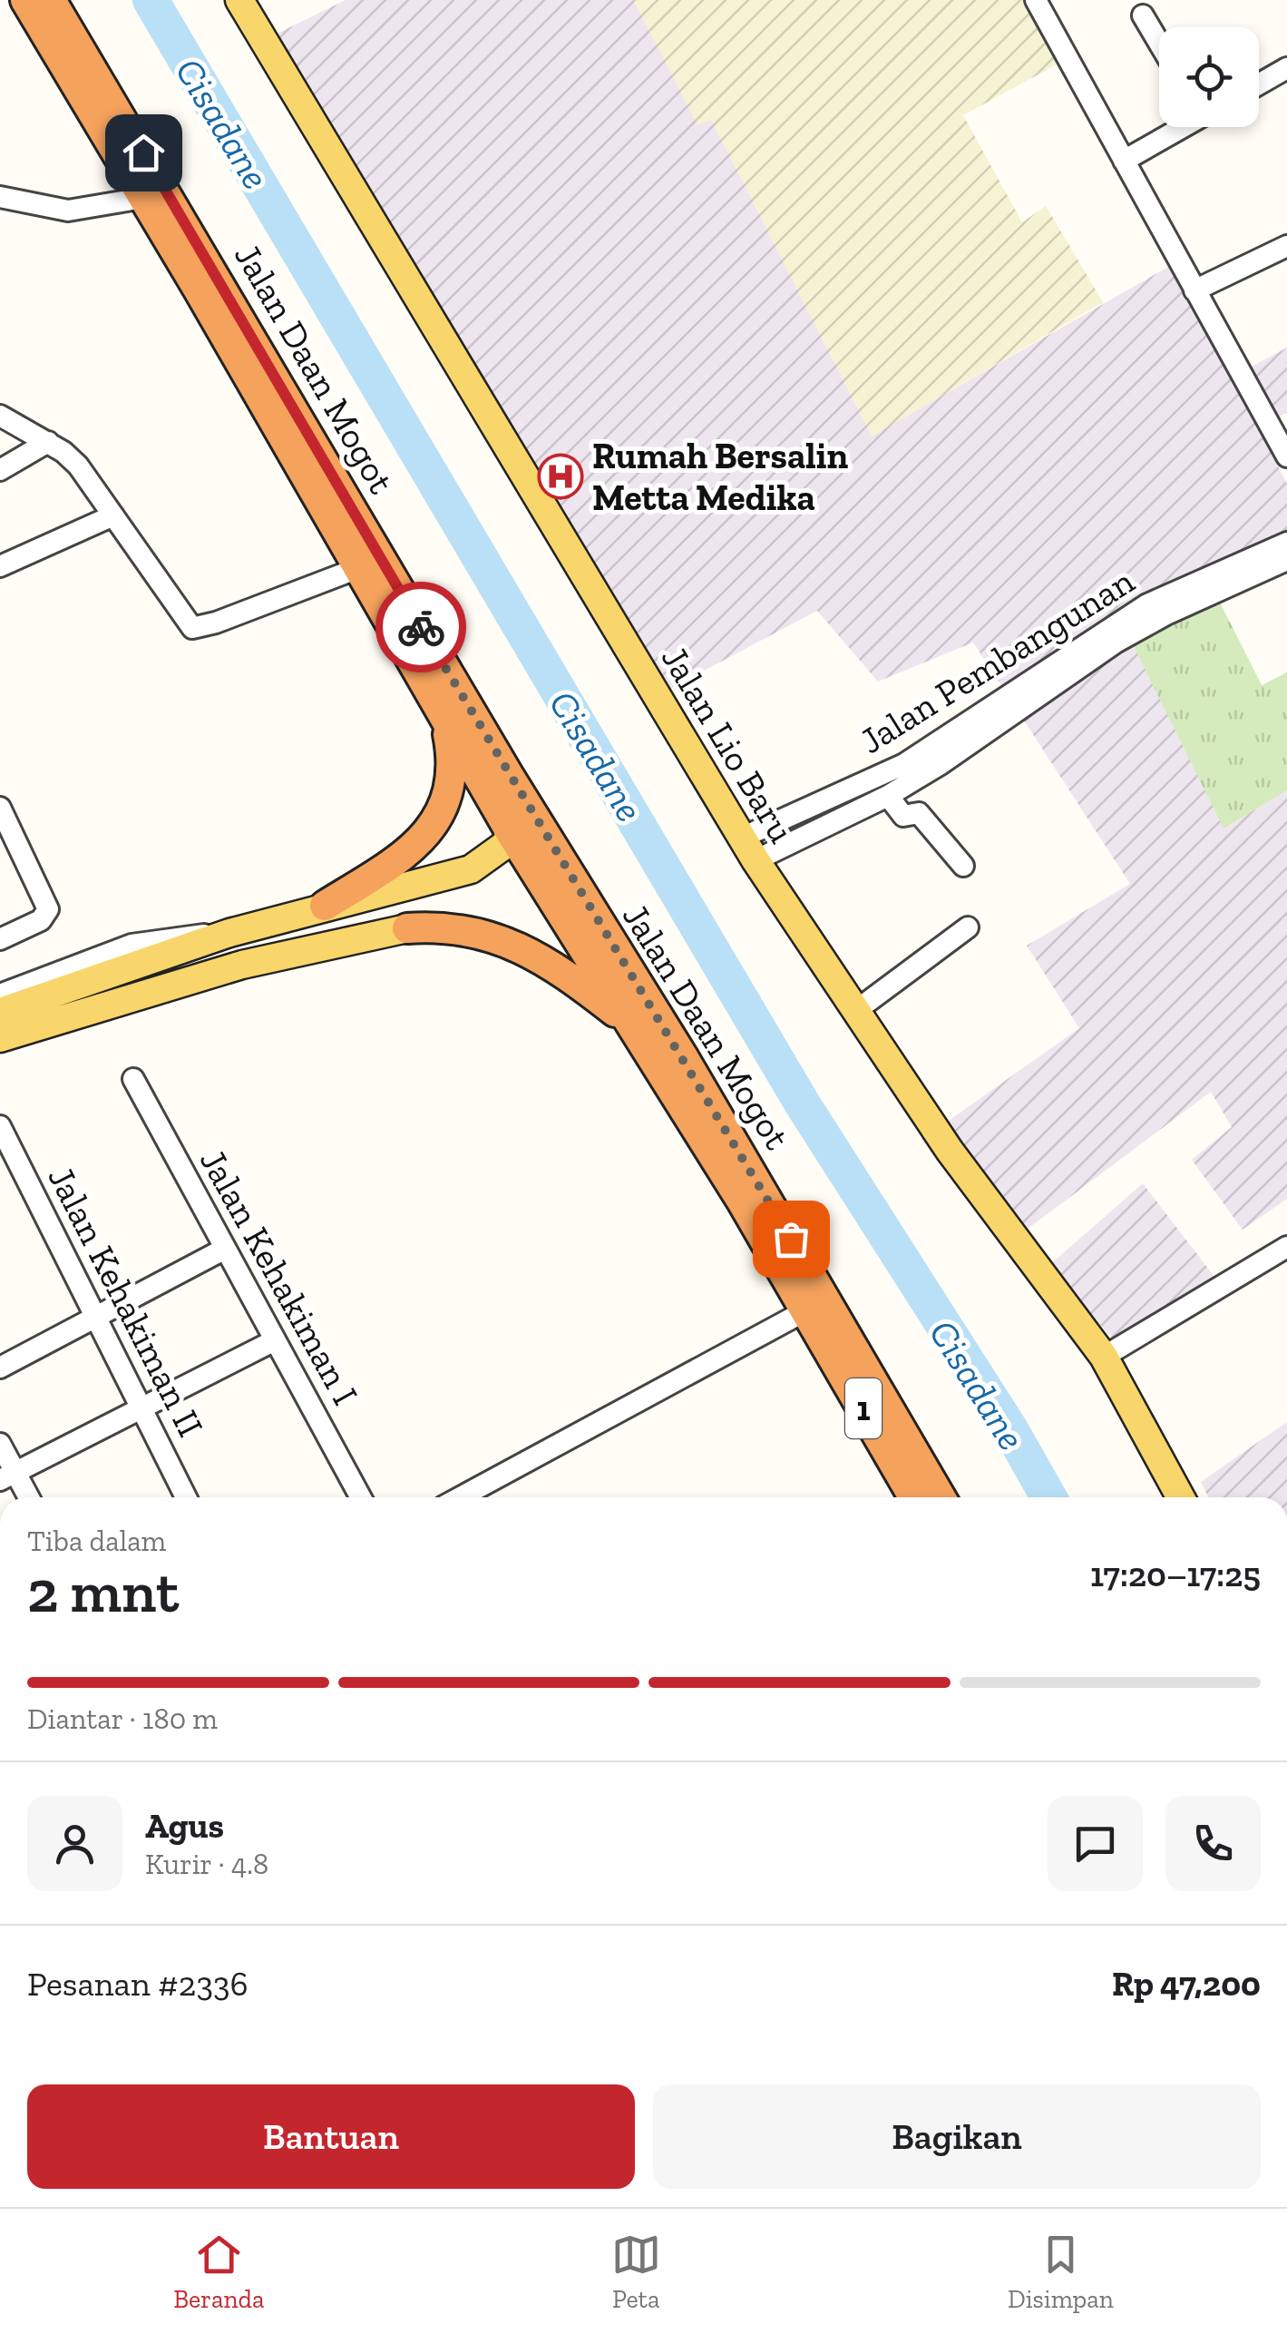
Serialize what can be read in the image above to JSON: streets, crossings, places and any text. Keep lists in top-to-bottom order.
{
  "streets": {
    "highway": ["Jalan Daan Mogot", "1"],
    "main road": ["Jalan Lio Baru"],
    "street": ["Jalan Pembangunan", "Jalan Kehakiman I", "Jalan Kehakiman II"]
  },
  "crossings": [
    ["Jalan Pembangunan", "Jalan Lio Baru"]
  ],
  "water": ["Cisadane"],
  "places": {
    "hospital": ["Rumah Bersalin Metta Medika"]
  },
  "page": {
    "heading": ["2 mnt", "Tiba dalam", "17:20–17:25"],
    "panel": [
      "Agus",
      "Kurir · 4.8",
      "Pesanan #2336",
      "Rp 47,200"
    ],
    "bar": "Diantar · 180 m",
    "buttons": ["Bantuan", "Bagikan"],
    "tabs": ["Beranda", "Peta", "Disimpan"]
  }
}
